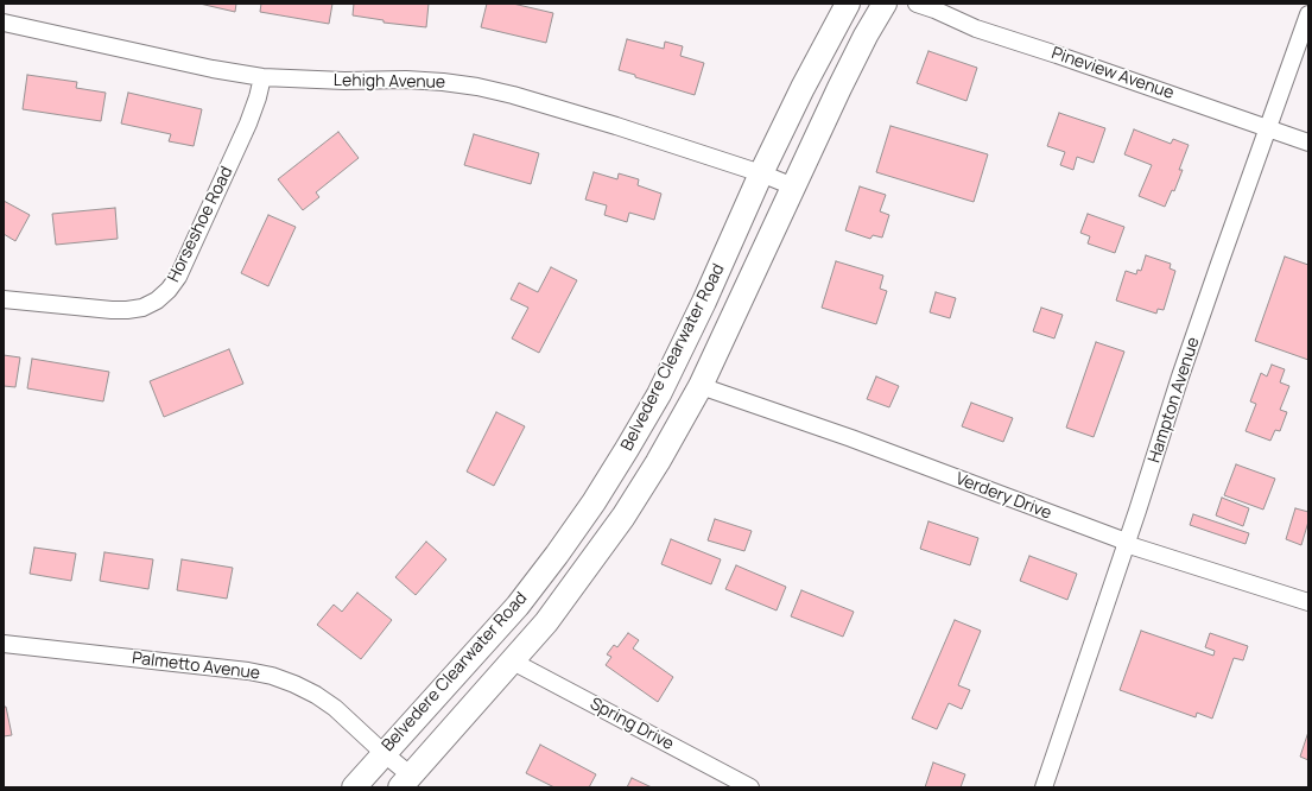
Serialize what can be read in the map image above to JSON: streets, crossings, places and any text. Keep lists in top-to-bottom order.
{
  "streets": {
    "main road": ["Belvedere Clearwater Road"],
    "street": [
      "Pineview Avenue",
      "Lehigh Avenue",
      "Horseshoe Road",
      "Hampton Avenue",
      "Verdery Drive",
      "Palmetto Avenue",
      "Spring Drive"
    ]
  },
  "crossings": [
    ["Pineview Avenue", "Hampton Avenue"],
    ["Lehigh Avenue", "Horseshoe Road"],
    ["Lehigh Avenue", "Belvedere Clearwater Road"],
    ["Belvedere Clearwater Road", "Verdery Drive"],
    ["Belvedere Clearwater Road", "Palmetto Avenue"],
    ["Belvedere Clearwater Road", "Spring Drive"],
    ["Hampton Avenue", "Verdery Drive"]
  ]
}
